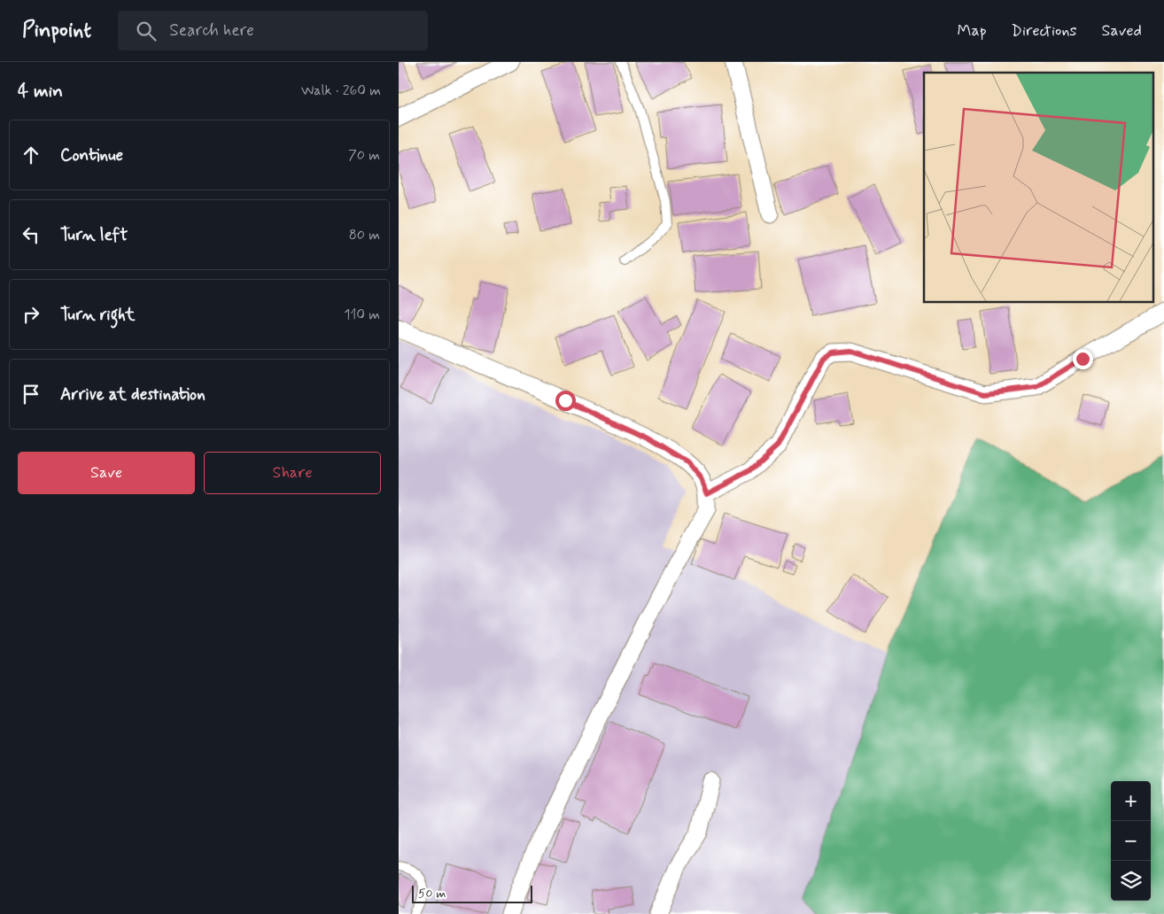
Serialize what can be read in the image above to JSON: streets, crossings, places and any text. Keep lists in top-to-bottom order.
{
  "scale_bar": "50 m",
  "page": {
    "header": "Pinpoint",
    "search": "Search here",
    "nav": ["Map", "Directions", "Saved"],
    "heading": ["4 min", "Walk · 260 m"],
    "list": [
      ["Continue", "70 m"],
      ["Turn left", "80 m"],
      ["Turn right", "110 m"],
      "Arrive at destination"
    ],
    "buttons": ["Save", "Share"],
    "map_buttons": ["+", "−"],
    "scale": "50 m"
  }
}
